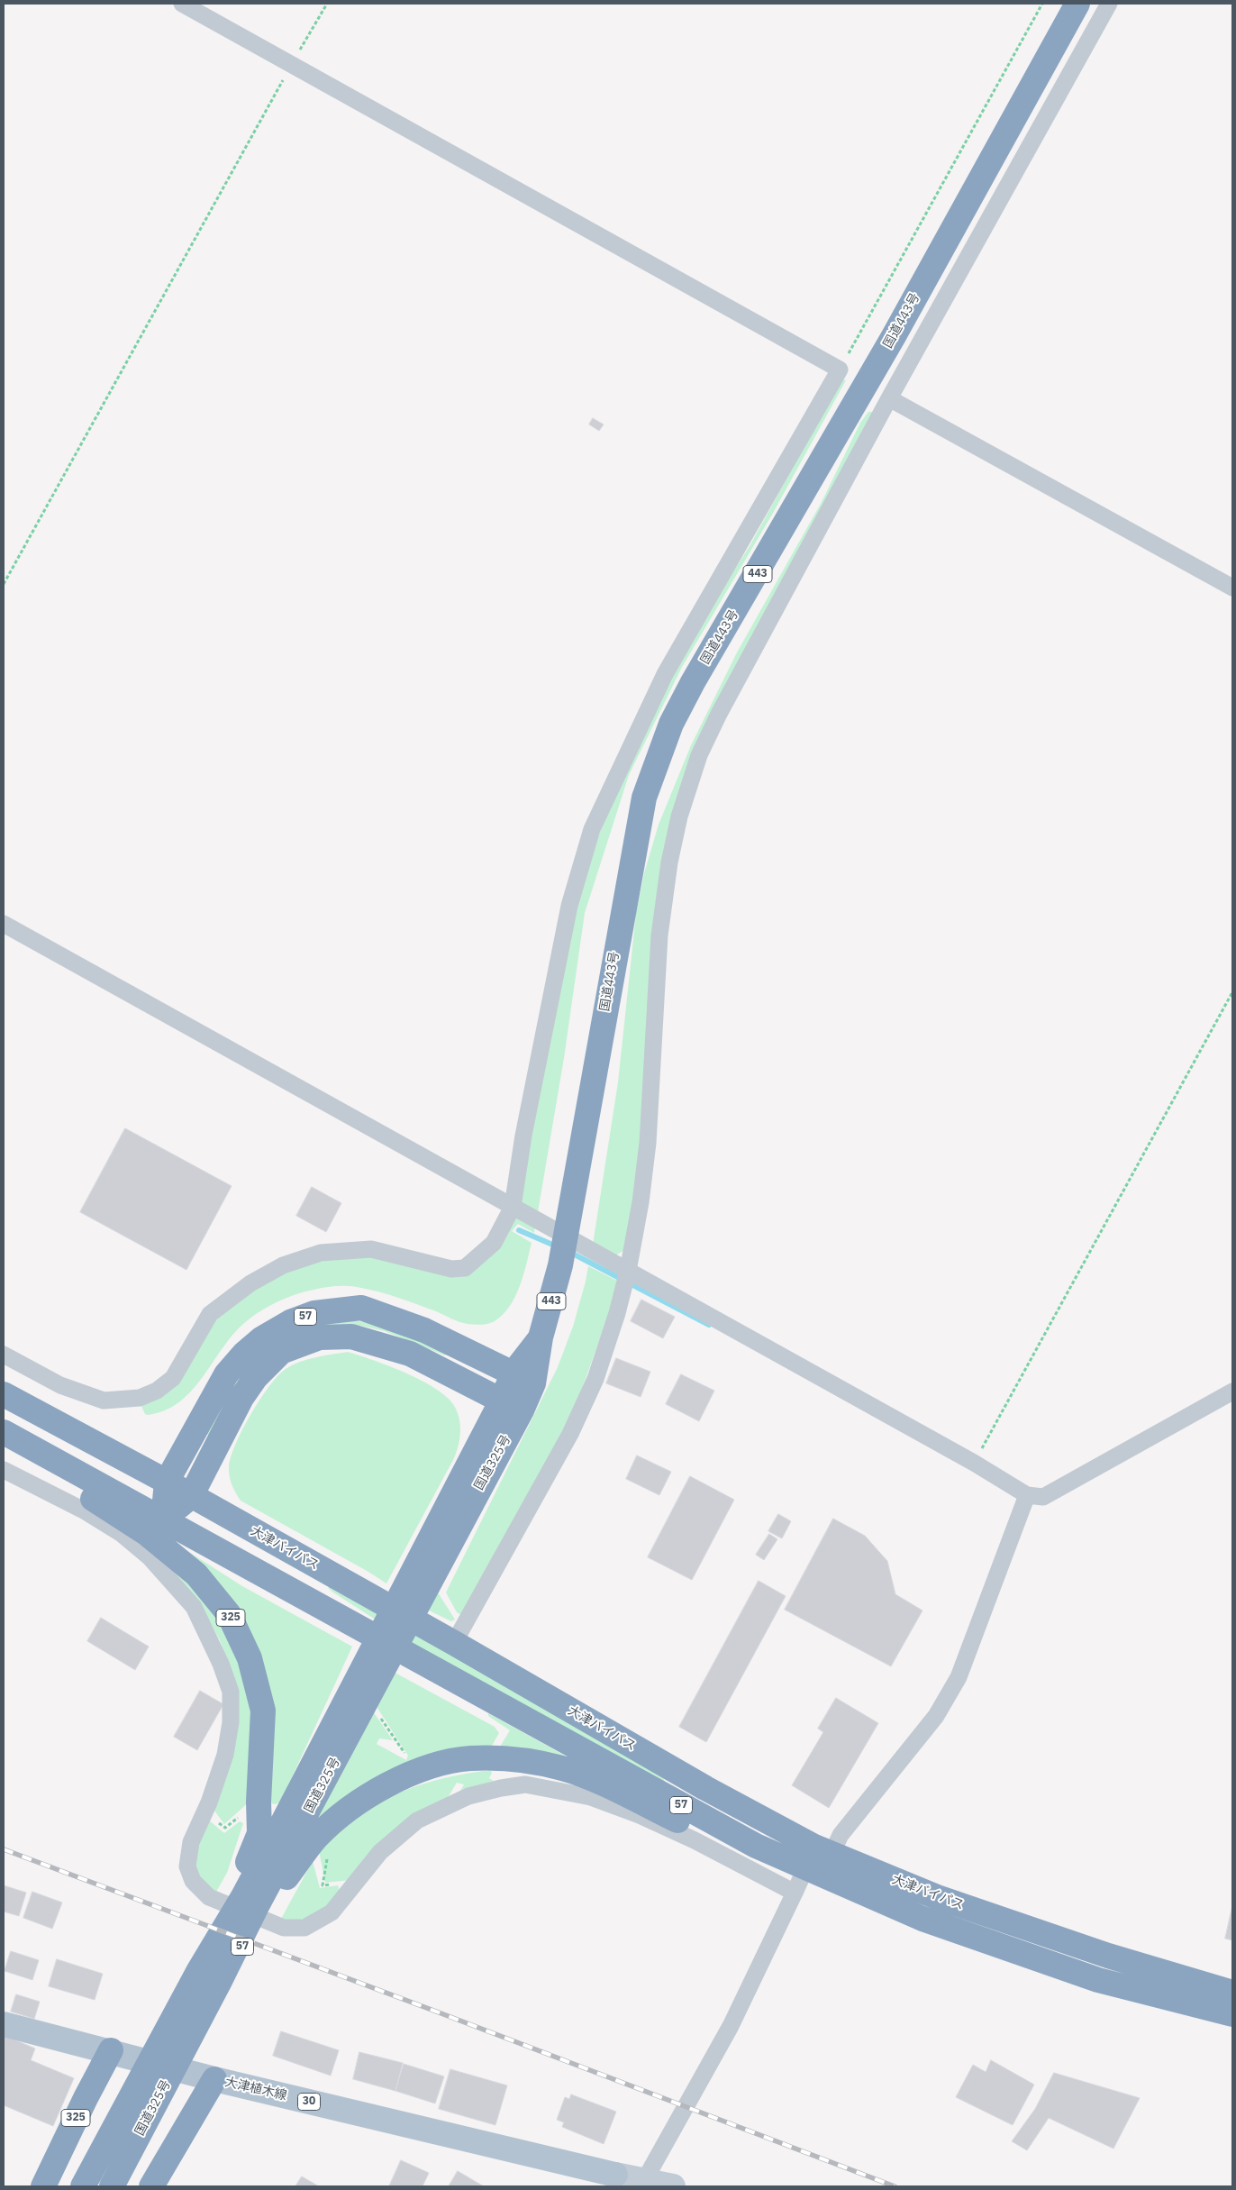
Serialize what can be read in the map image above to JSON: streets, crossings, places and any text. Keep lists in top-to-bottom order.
{
  "streets": {
    "highway": [
      "国道443号",
      "443",
      "57",
      "国道325号",
      "大津バイパス",
      "325"
    ],
    "main road": ["大津植木線", "30"]
  },
  "crossings": [
    ["国道443号", "57"],
    ["国道443号", "国道325号"],
    ["57", "国道325号"],
    ["57", "大津バイパス"],
    ["57", "325"],
    ["国道325号", "325"],
    ["325", "大津植木線"]
  ]
}
